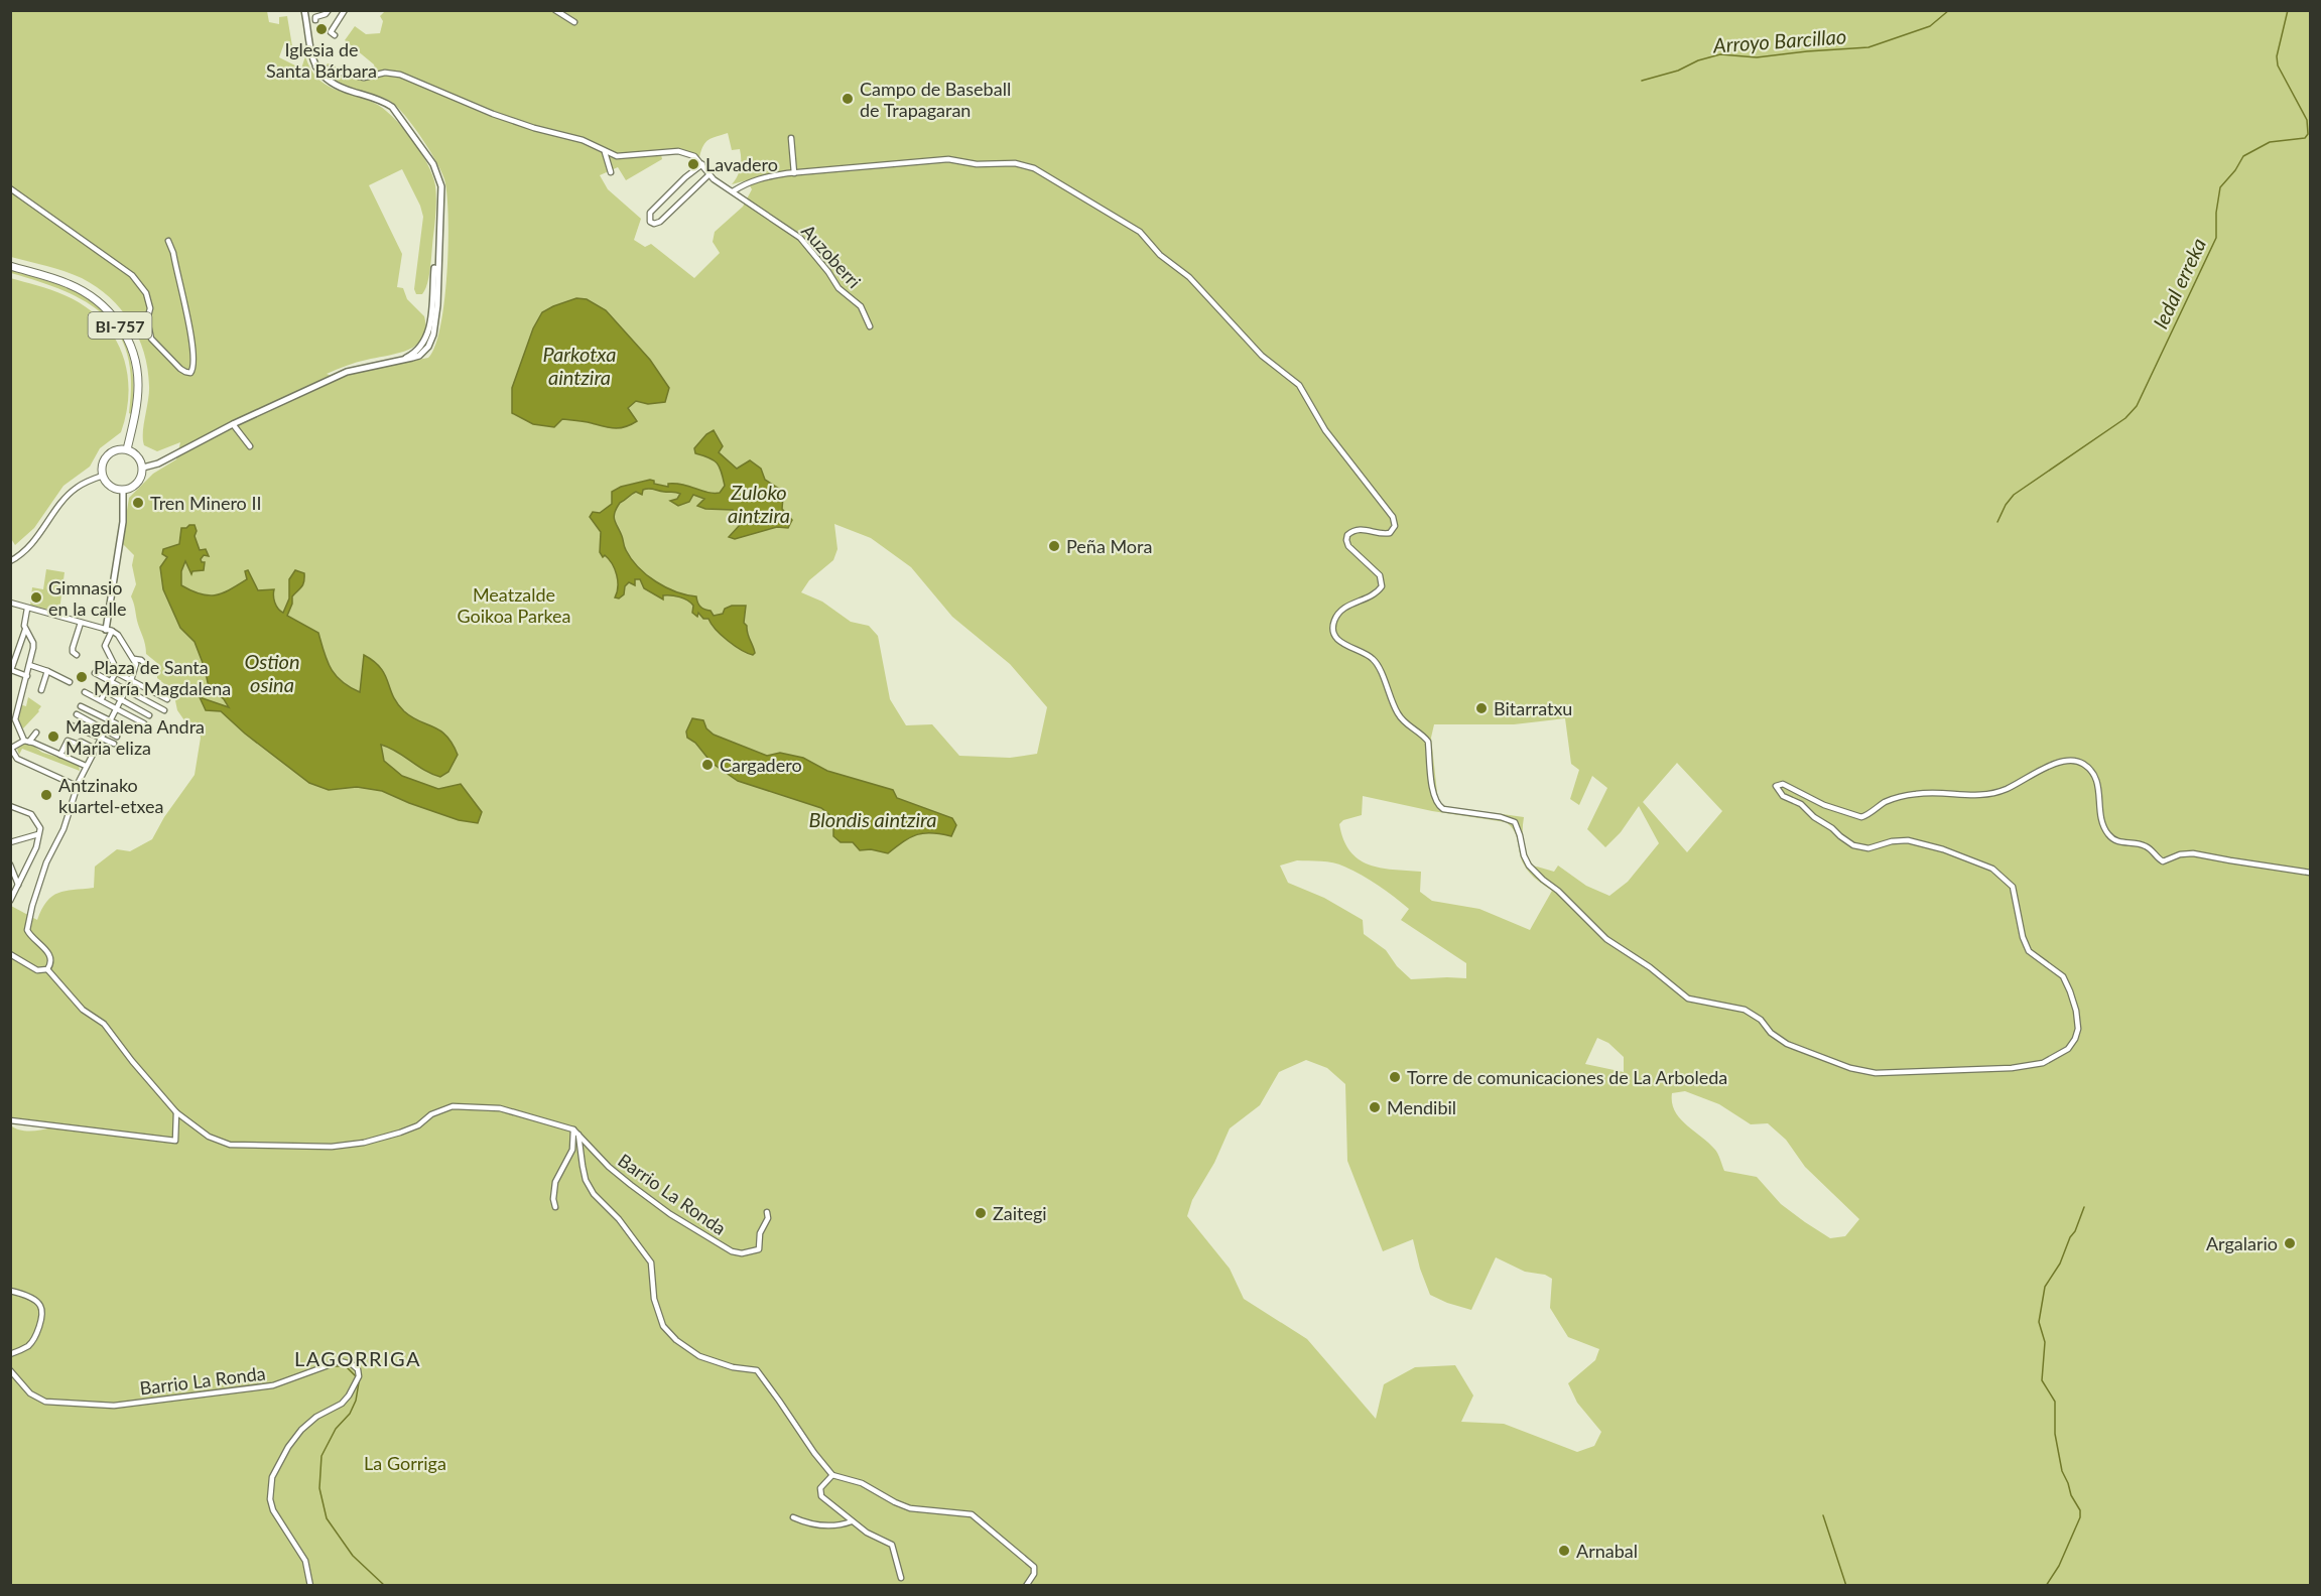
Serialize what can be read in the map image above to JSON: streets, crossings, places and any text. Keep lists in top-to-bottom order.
{
  "streets": {
    "main road": ["BI-757"],
    "street": ["Auzoberri", "Barrio La Ronda"]
  },
  "districts": ["LAGORRIGA"],
  "water": [
    "Arroyo Barcillao",
    "Iedal erreka",
    "Parkotxa aintzira",
    "Zuloko aintzira",
    "Ostion osina",
    "Blondis aintzira"
  ],
  "parks": ["Meatzalde Goikoa Parkea", "La Gorriga"],
  "places": [
    "Iglesia de Santa Bárbara",
    "Campo de Baseball de Trapagaran",
    "Lavadero",
    "Tren Minero II",
    "Peña Mora",
    "Gimnasio en la calle",
    "Plaza de Santa María Magdalena",
    "Bitarratxu",
    "Magdalena Andra Maria eliza",
    "Cargadero",
    "Antzinako kuartel-etxea",
    "Torre de comunicaciones de La Arboleda",
    "Mendibil",
    "Zaitegi",
    "Argalario",
    "Arnabal"
  ]
}
